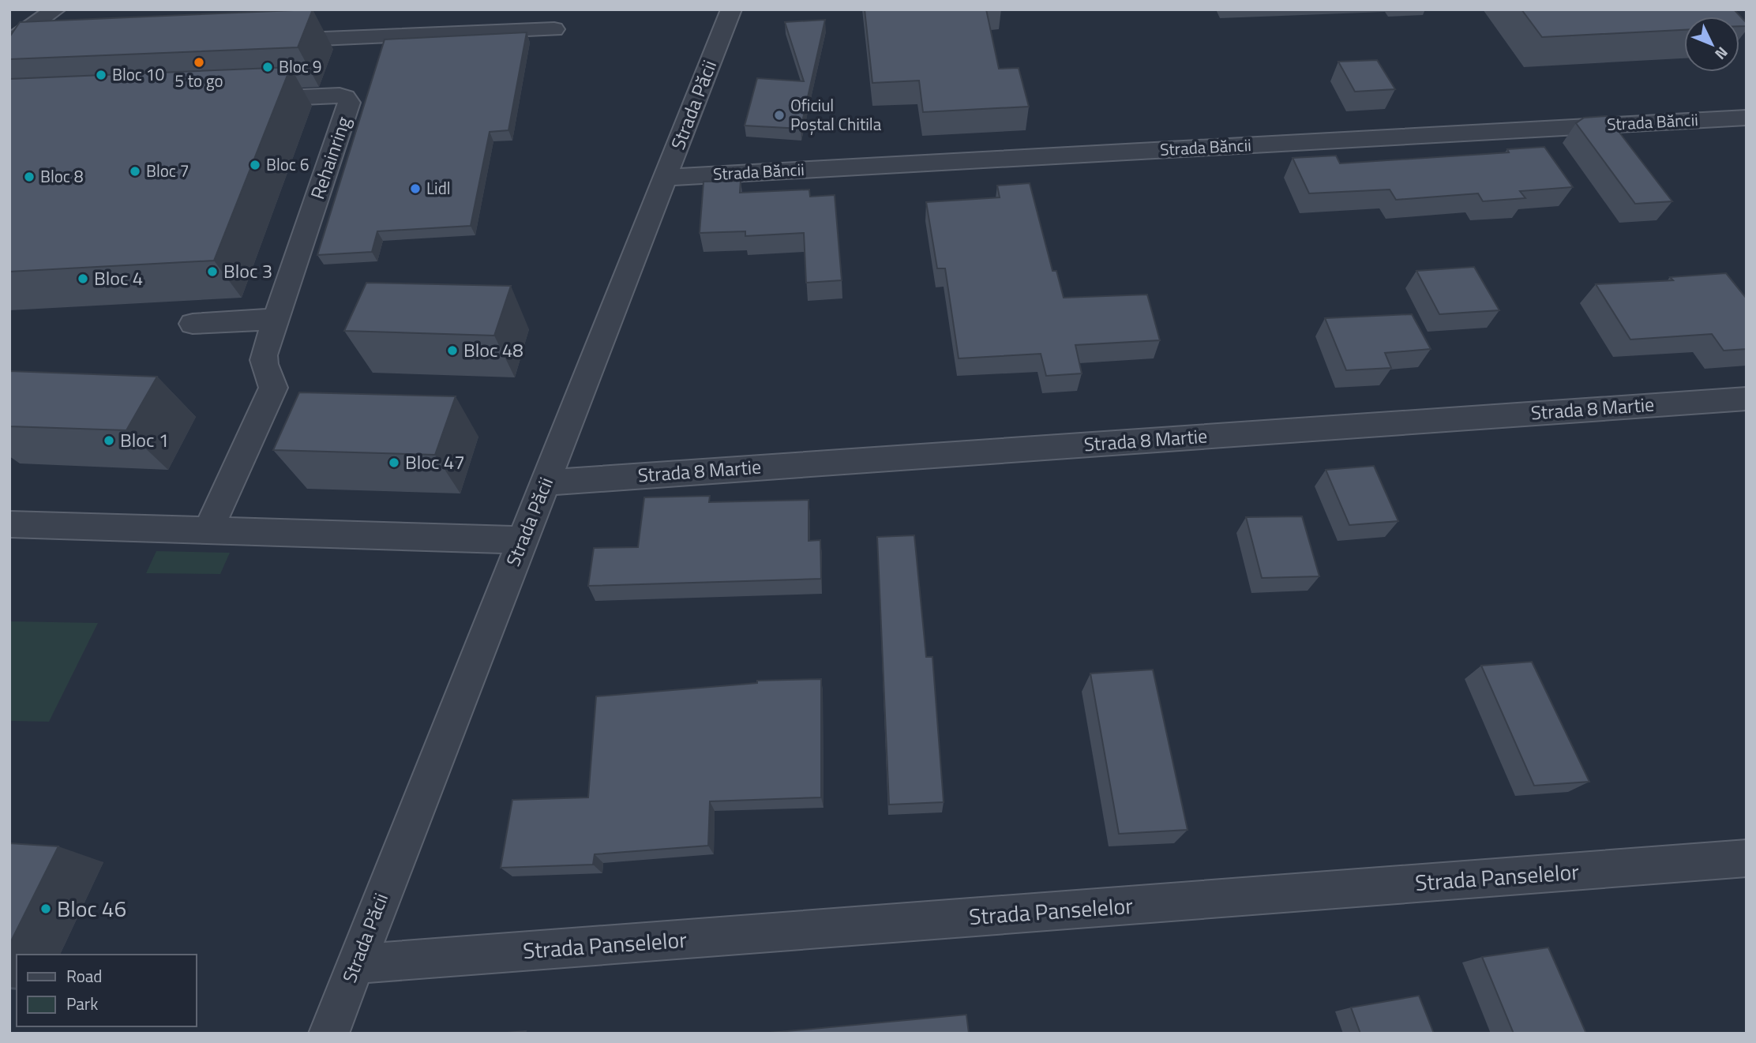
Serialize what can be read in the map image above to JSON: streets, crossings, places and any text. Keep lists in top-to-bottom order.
{
  "streets": {
    "street": [
      "Strada Păcii",
      "Strada Băncii",
      "Rehainring",
      "Strada 8 Martie",
      "Strada Panselelor"
    ]
  },
  "crossings": [
    ["Strada Păcii", "Strada Băncii"],
    ["Strada Păcii", "Strada 8 Martie"],
    ["Strada Păcii", "Strada Panselelor"]
  ],
  "places": [
    "5 to go",
    "Bloc 9",
    "Bloc 10",
    "Oficiul Poștal Chitila",
    "Bloc 6",
    "Bloc 7",
    "Bloc 8",
    "Lidl",
    "Bloc 3",
    "Bloc 4",
    "Bloc 48",
    "Bloc 1",
    "Bloc 47",
    "Bloc 46"
  ],
  "legend": ["Road", "Park"],
  "north": "bottom right"
}
